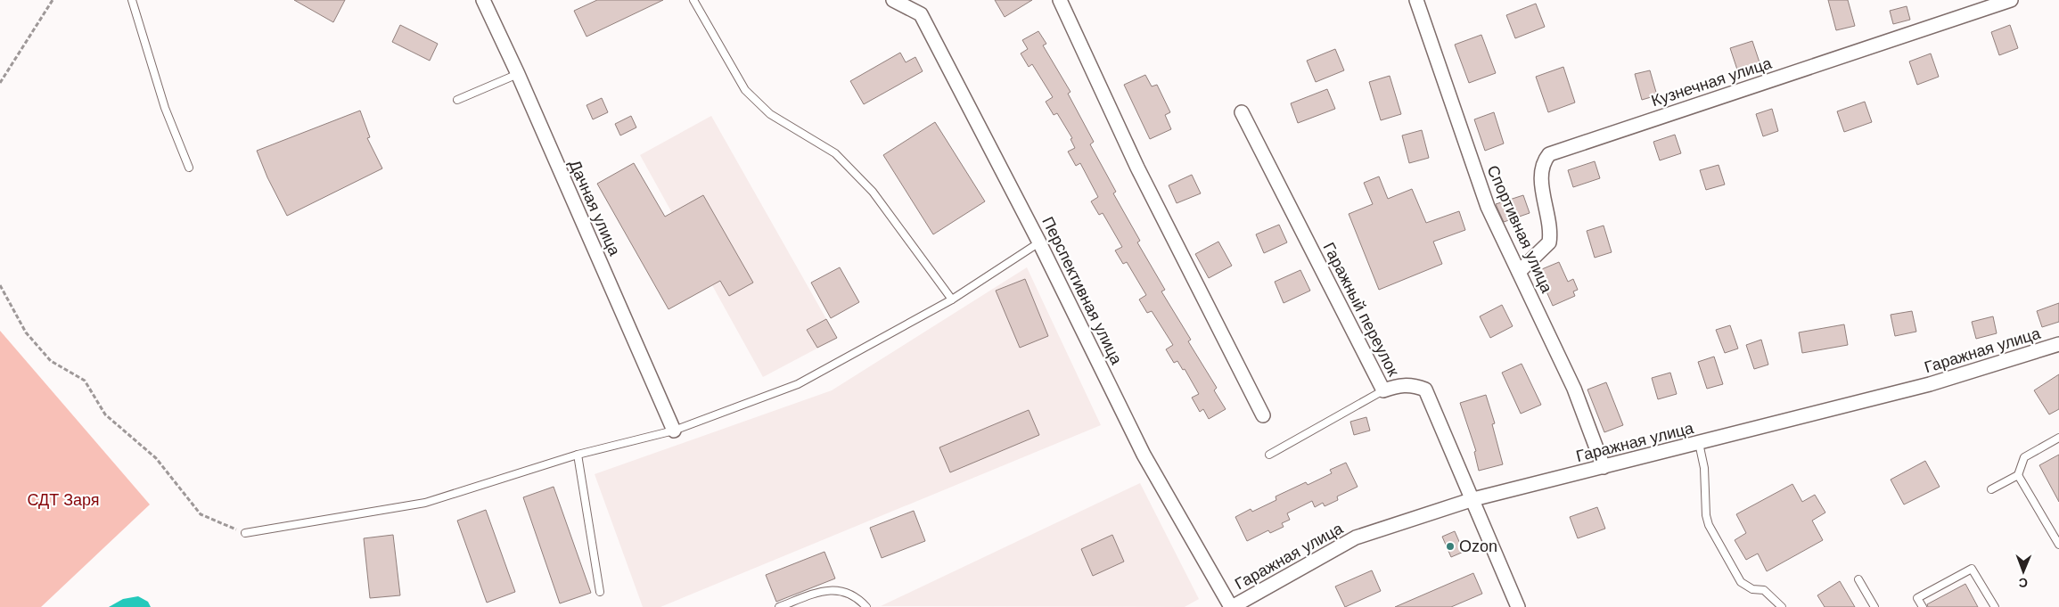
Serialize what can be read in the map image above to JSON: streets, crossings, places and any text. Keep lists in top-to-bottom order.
{
  "streets": {
    "street": [
      "Кузнечная улица",
      "Дачная улица",
      "Спортивная улица",
      "Перспективная улица",
      "Гаражный переулок",
      "Гаражная улица"
    ]
  },
  "crossings": [
    ["Кузнечная улица", "Спортивная улица"],
    ["Спортивная улица", "Гаражная улица"],
    ["Перспективная улица", "Гаражная улица"],
    ["Гаражный переулок", "Гаражная улица"]
  ],
  "parks": ["СДТ Заря"],
  "places": ["Ozon"],
  "north": "bottom"
}
